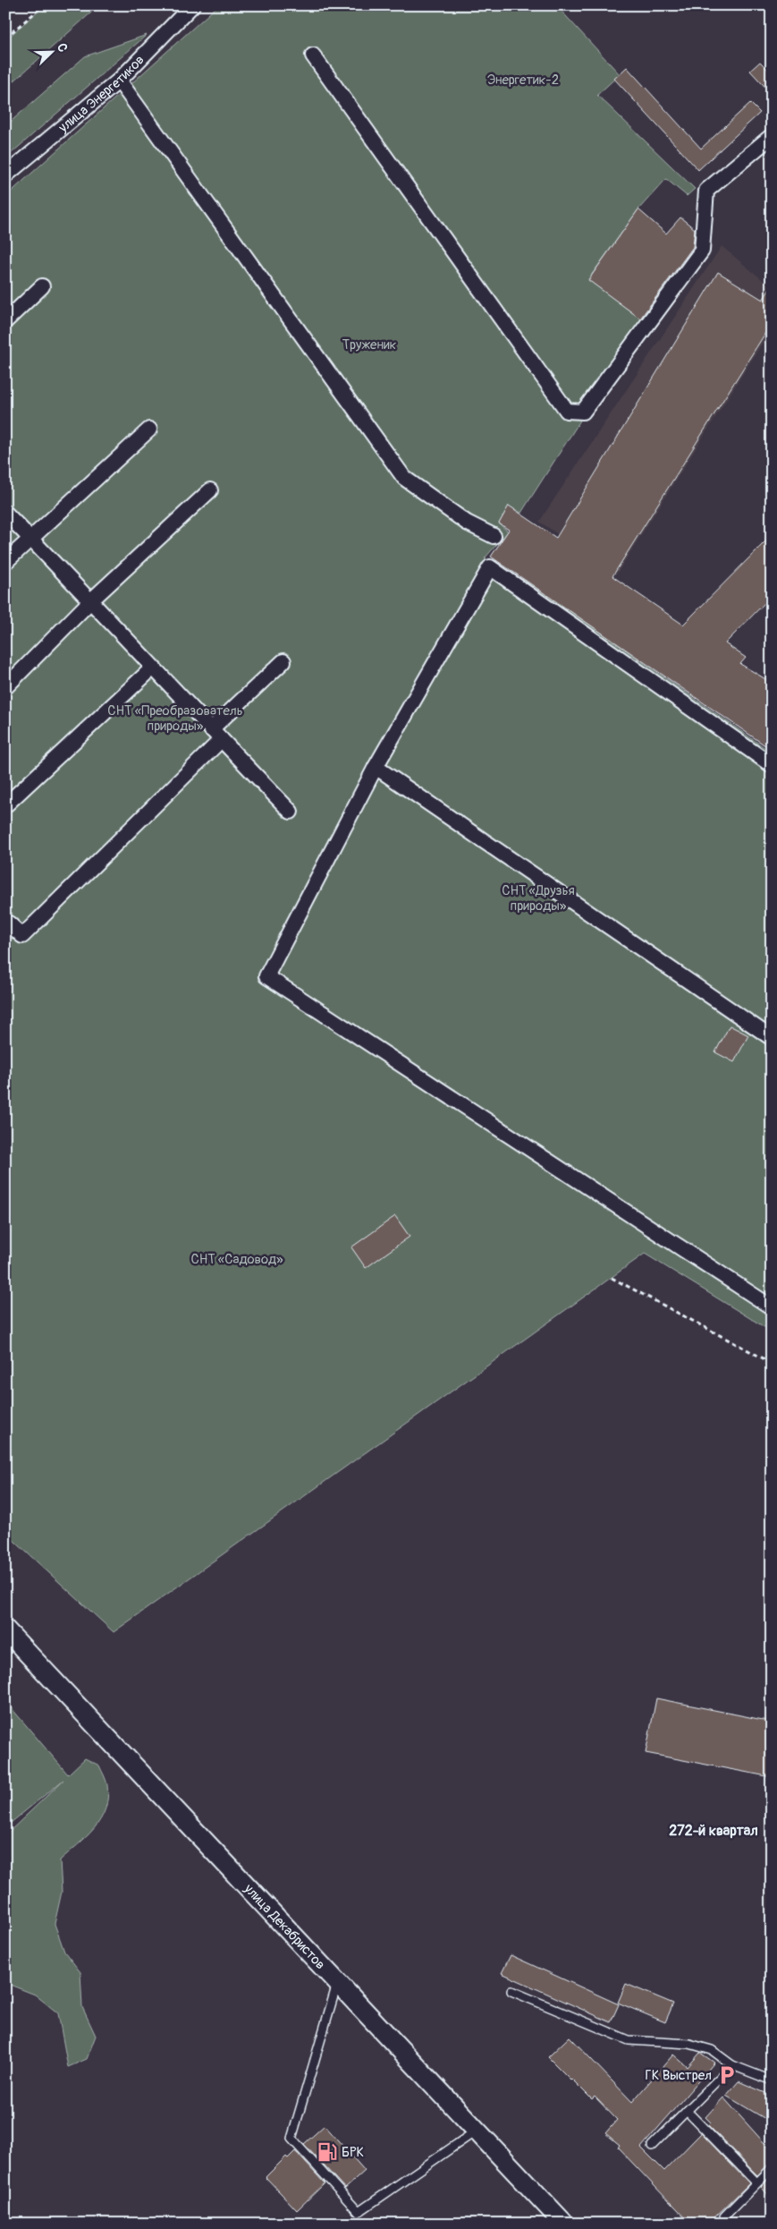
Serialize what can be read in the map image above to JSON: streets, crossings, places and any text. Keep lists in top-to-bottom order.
{
  "streets": {
    "street": ["улица Энергетиков", "улица Декабристов"]
  },
  "districts": ["272-й квартал"],
  "parks": [
    "Энергетик-2",
    "Труженик",
    "СНТ «Преобразователь природы»",
    "СНТ «Друзья природы»",
    "СНТ «Садовод»"
  ],
  "places": {
    "parking": ["ГК Выстрел"],
    "fuel station": ["БРК"]
  },
  "north": "top right"
}
